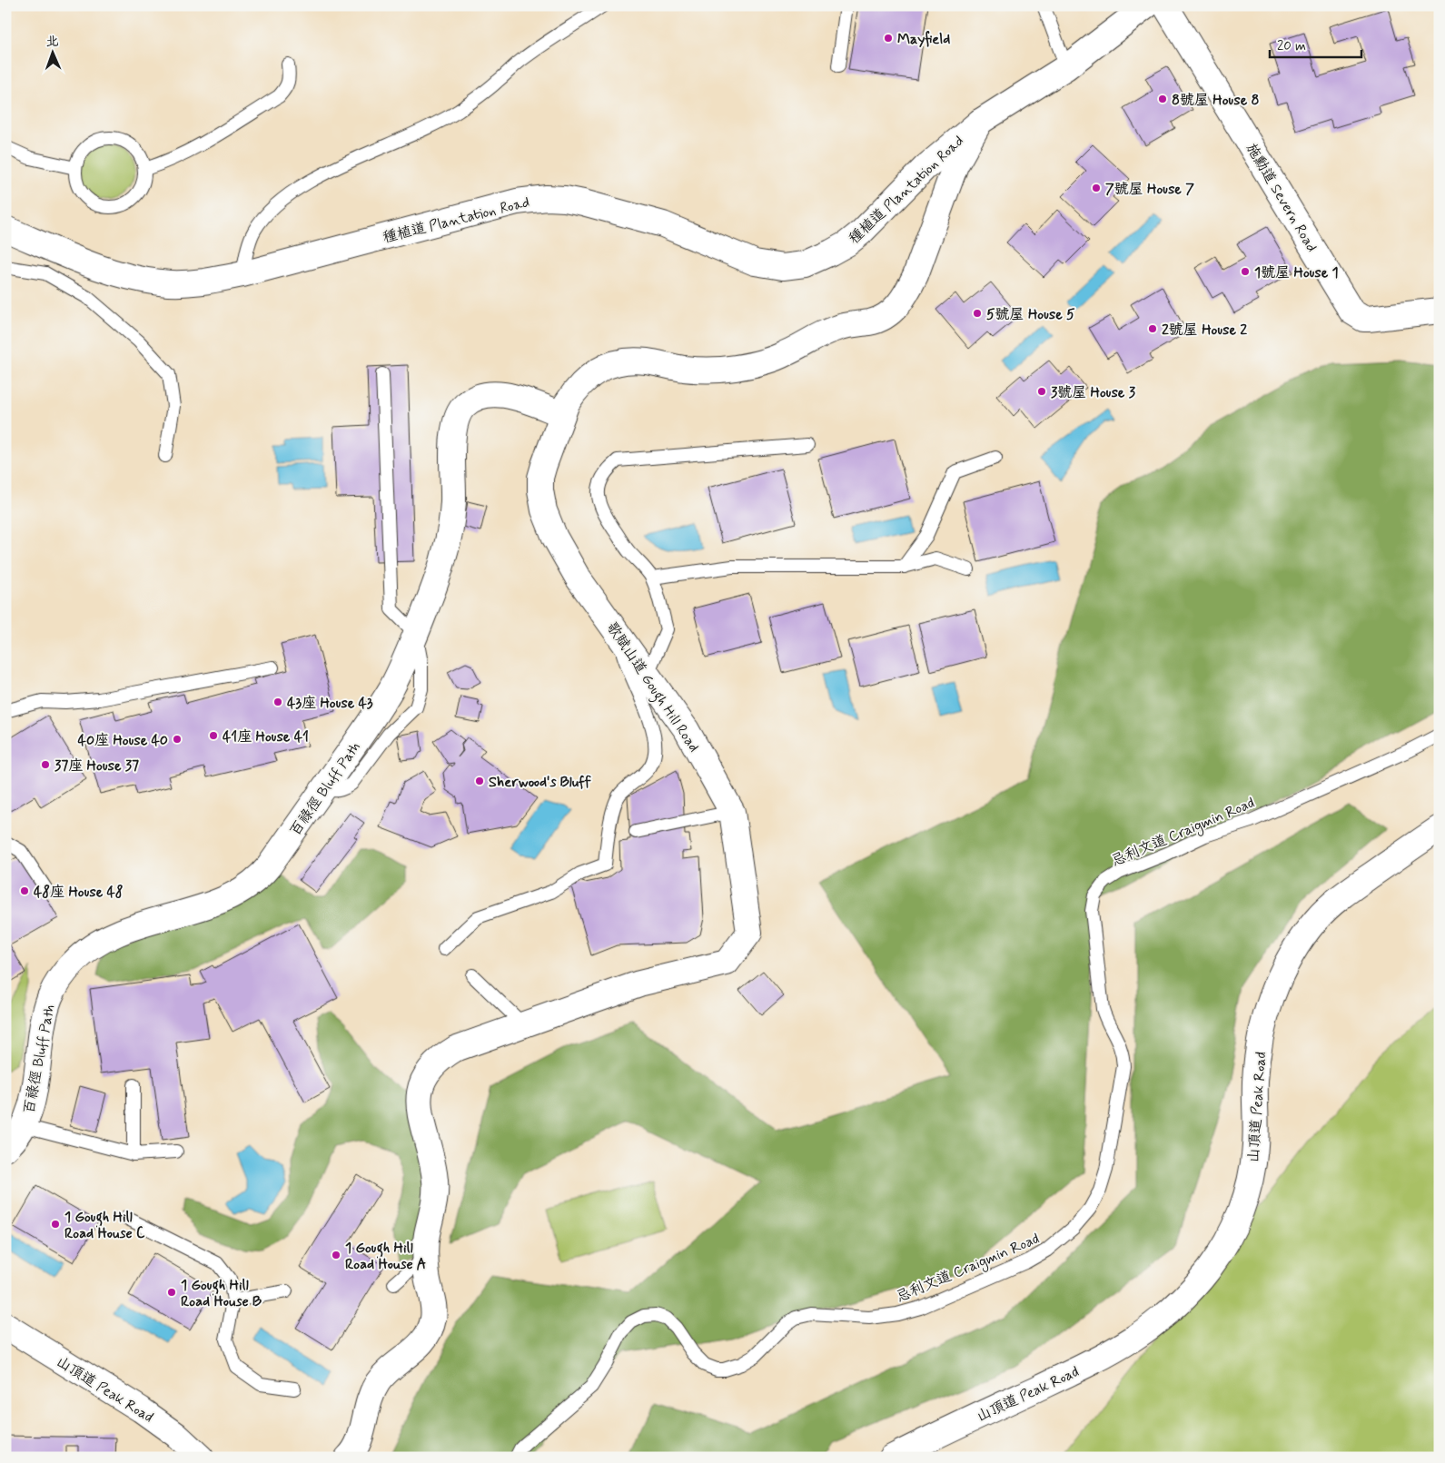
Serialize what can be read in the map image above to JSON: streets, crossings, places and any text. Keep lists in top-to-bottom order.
{
  "streets": {
    "street": [
      "種植道 Plantation Road",
      "施勳道 Severn Road",
      "歌賦山道 Gough Hill Road",
      "百祿徑 Bluff Path",
      "山頂道 Peak Road"
    ],
    "lane": ["忌利文道 Craigmin Road"]
  },
  "crossings": [
    ["種植道 Plantation Road", "歌賦山道 Gough Hill Road"],
    ["歌賦山道 Gough Hill Road", "百祿徑 Bluff Path"]
  ],
  "places": [
    "Mayfield",
    "8號屋 House 8",
    "7號屋 House 7",
    "1號屋 House 1",
    "5號屋 House 5",
    "2號屋 House 2",
    "3號屋 House 3",
    "43座 House 43",
    "41座 House 41",
    "40座 House 40",
    "37座 House 37",
    "Sherwood's Bluff",
    "48座 House 48",
    "1 Gough Hill Road House C",
    "1 Gough Hill Road House A",
    "1 Gough Hill Road House B"
  ],
  "scale_bar": "20 m",
  "north": "top"
}
